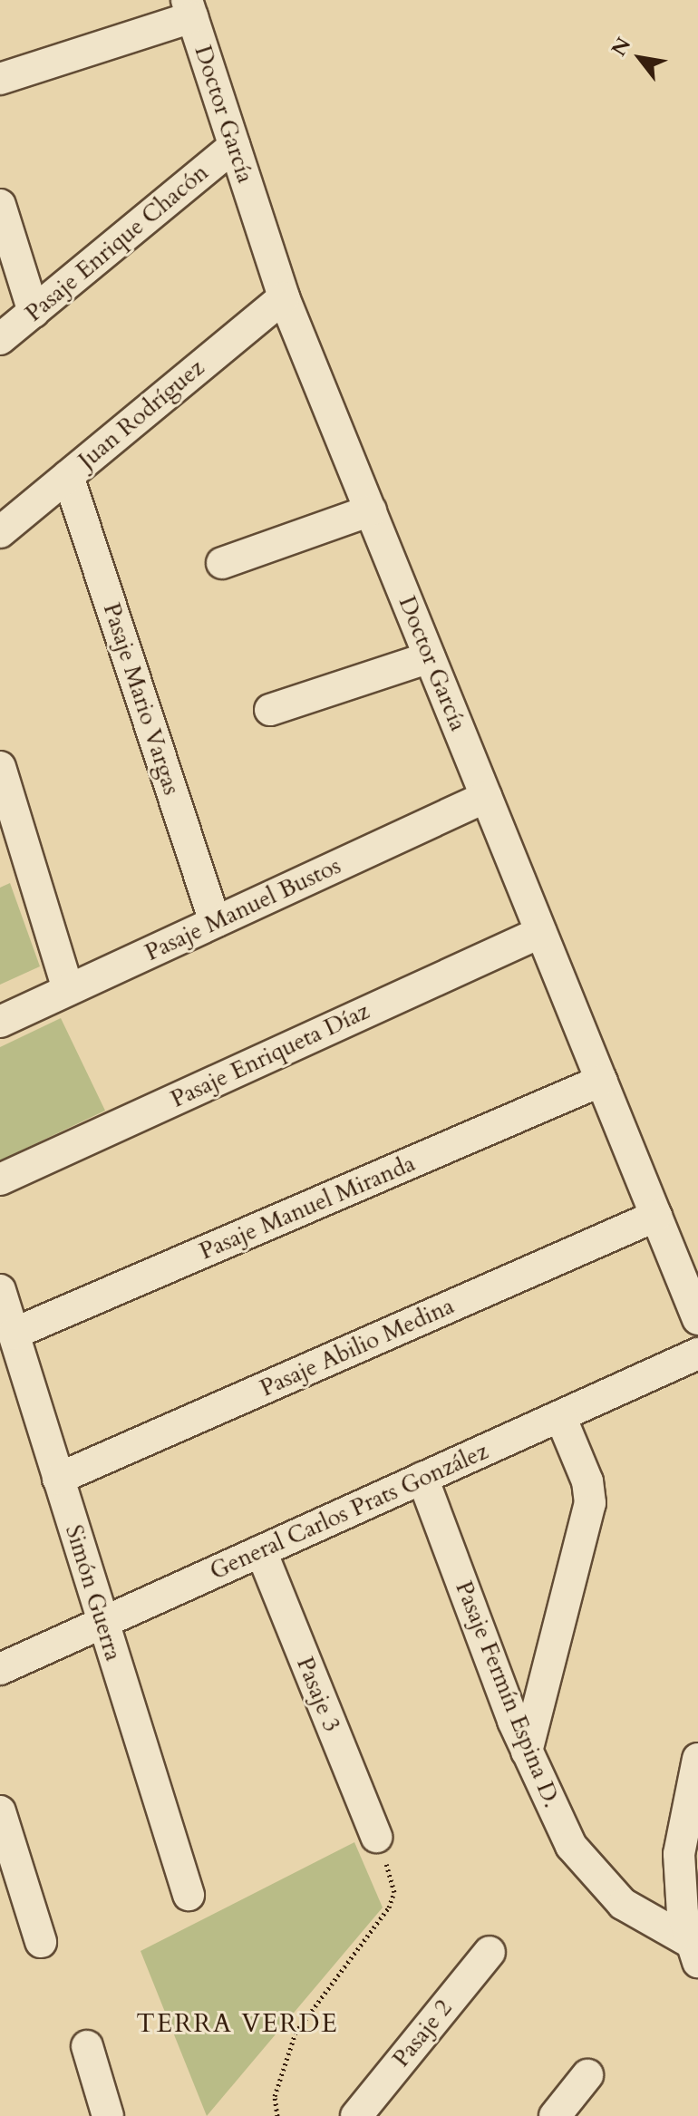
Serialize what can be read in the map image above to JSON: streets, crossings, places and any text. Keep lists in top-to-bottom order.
{
  "streets": {
    "street": [
      "Doctor García",
      "Pasaje Enrique Chacón",
      "Juan Rodríguez",
      "Pasaje Mario Vargas",
      "Pasaje Manuel Bustos",
      "Pasaje Enriqueta Díaz",
      "Pasaje Manuel Miranda",
      "Pasaje Abilio Medina",
      "General Carlos Prats González",
      "Simón Guerra",
      "Pasaje 3",
      "Pasaje Fermín Espina D.",
      "Pasaje 2"
    ]
  },
  "crossings": [
    ["Doctor García", "Pasaje Enrique Chacón"],
    ["Doctor García", "Juan Rodríguez"],
    ["Doctor García", "Pasaje Manuel Bustos"],
    ["Doctor García", "Pasaje Enriqueta Díaz"],
    ["Doctor García", "Pasaje Manuel Miranda"],
    ["Doctor García", "Pasaje Abilio Medina"],
    ["Juan Rodríguez", "Pasaje Mario Vargas"],
    ["Pasaje Mario Vargas", "Pasaje Manuel Bustos"],
    ["Pasaje Manuel Miranda", "Simón Guerra"],
    ["Pasaje Abilio Medina", "Simón Guerra"],
    ["General Carlos Prats González", "Simón Guerra"],
    ["General Carlos Prats González", "Pasaje 3"],
    ["General Carlos Prats González", "Pasaje Fermín Espina D."]
  ],
  "districts": ["TERRA VERDE"],
  "north": "top left"
}
